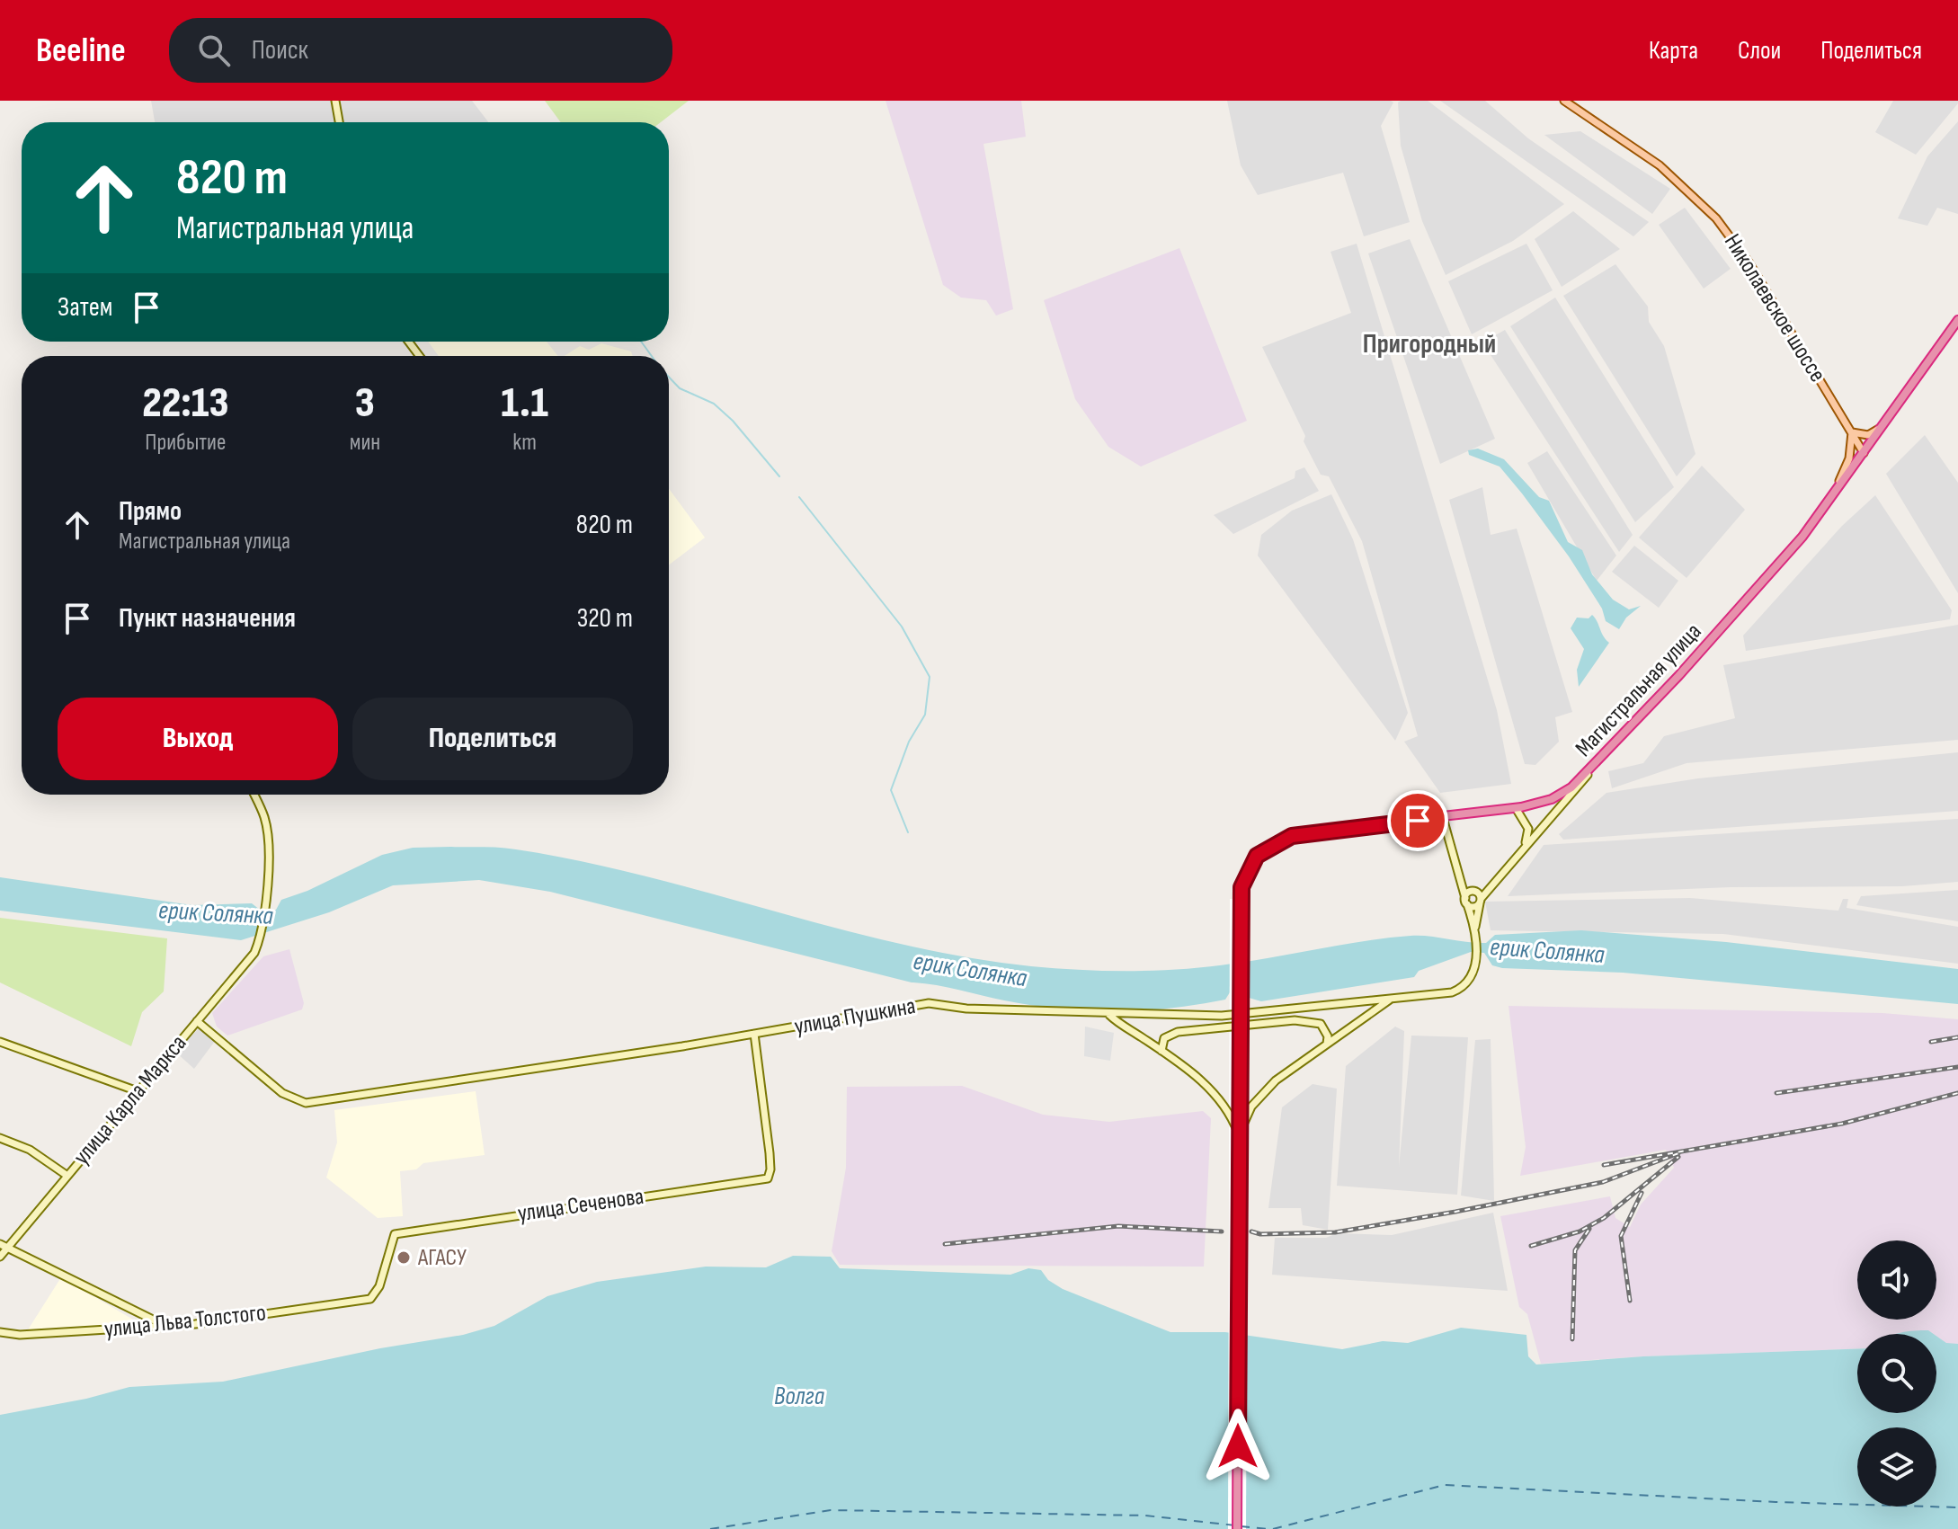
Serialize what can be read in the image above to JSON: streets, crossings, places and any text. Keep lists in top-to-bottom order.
{
  "streets": {
    "highway": ["Магистральная улица"],
    "main road": [
      "Николаевское шоссе",
      "улица Пушкина",
      "улица Карла Маркса",
      "улица Сеченова",
      "улица Льва Толстого"
    ]
  },
  "crossings": [
    ["Николаевское шоссе", "Магистральная улица"],
    ["Магистральная улица", "улица Пушкина"],
    ["улица Пушкина", "улица Карла Маркса"],
    ["улица Пушкина", "улица Сеченова"],
    ["улица Сеченова", "улица Льва Толстого"]
  ],
  "districts": ["Пригородный"],
  "water": ["ерик Солянка", "Волга"],
  "places": ["АГАСУ"],
  "page": {
    "header": "Beeline",
    "search": "Поиск",
    "nav": ["Карта", "Слои", "Поделиться"],
    "turn": ["820 m", "Магистральная улица"],
    "then": "Затем",
    "eta": [
      "22:13",
      "Прибытие",
      "3",
      "мин",
      "1.1",
      "km"
    ],
    "list": [
      {
        "name": "Прямо",
        "note": "Магистральная улица",
        "value": "820 m"
      },
      {
        "name": "Пункт назначения",
        "value": "320 m"
      }
    ],
    "buttons": ["Выход", "Поделиться"]
  }
}
